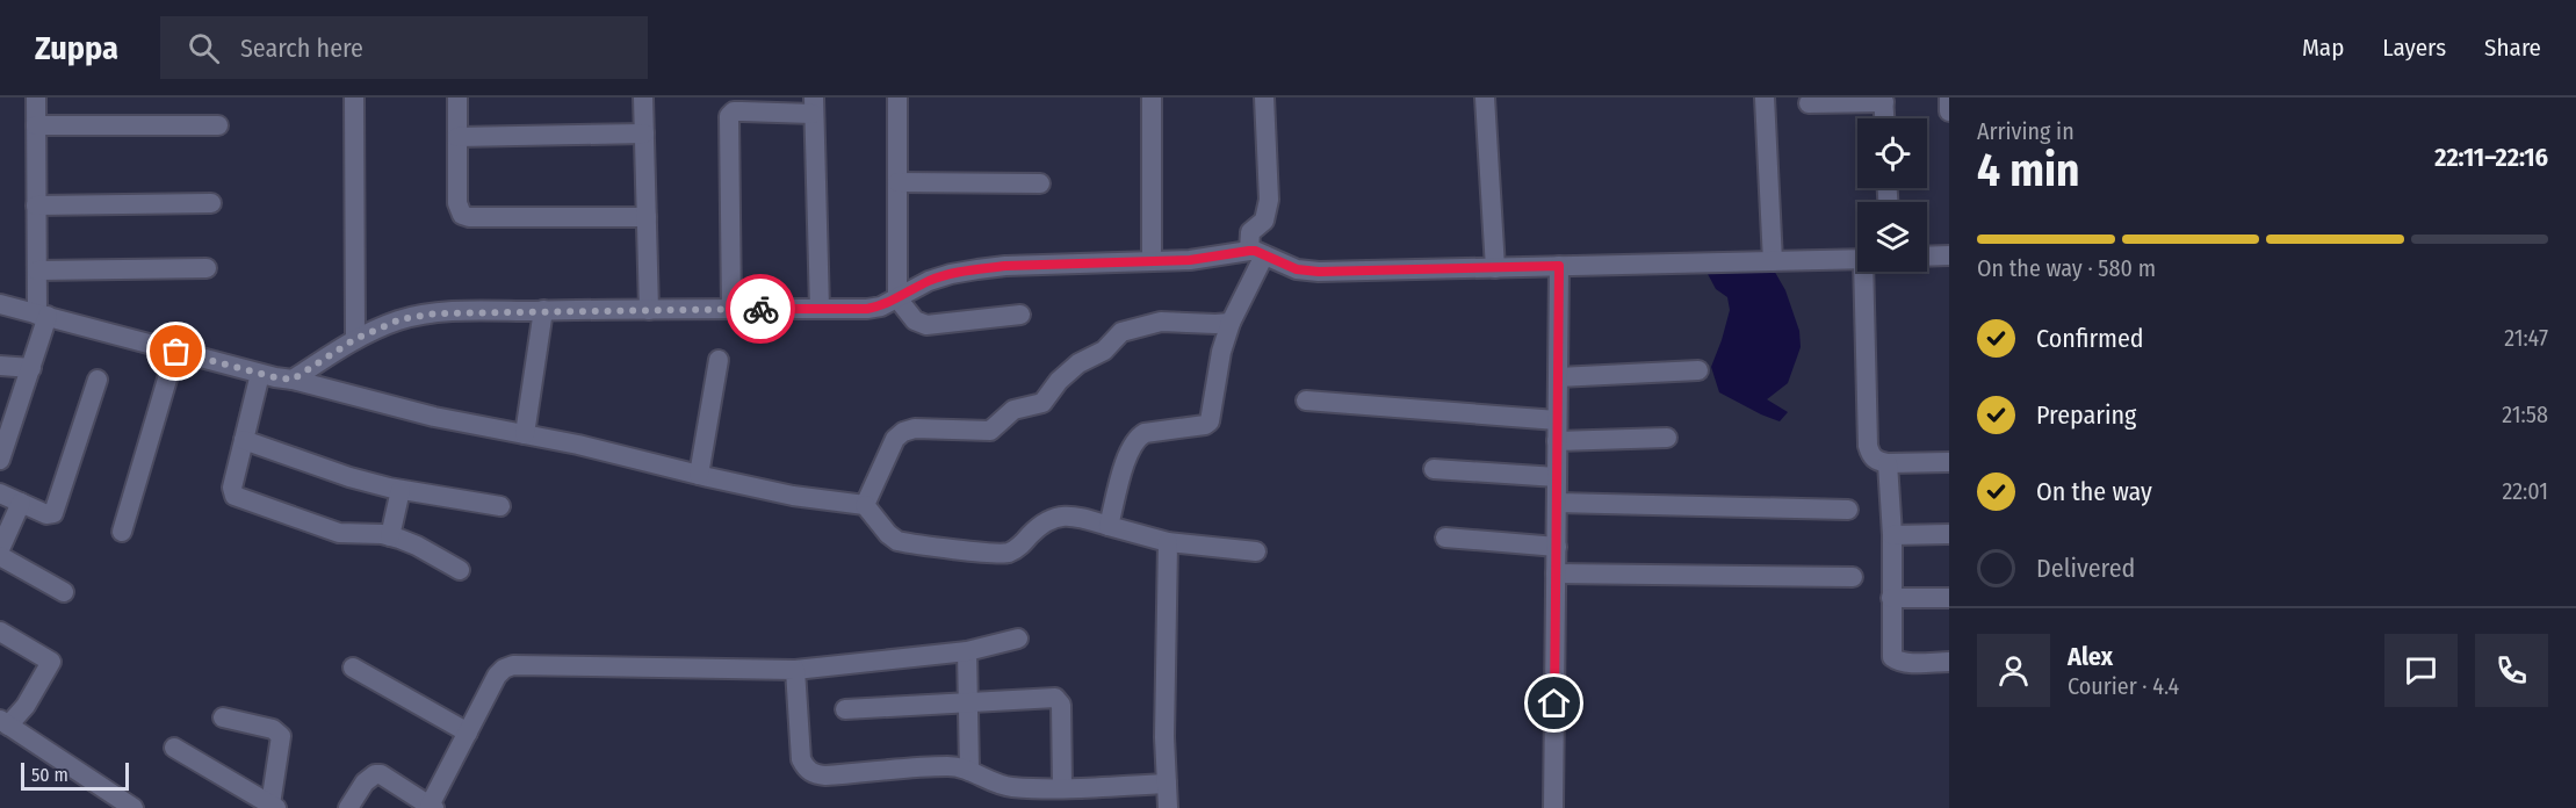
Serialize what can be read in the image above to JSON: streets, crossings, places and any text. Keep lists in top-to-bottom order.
{
  "scale_bar": "50 m",
  "page": {
    "header": "Zuppa",
    "search": "Search here",
    "nav": ["Map", "Layers", "Share"],
    "heading": ["4 min", "Arriving in", "22:11–22:16"],
    "panel": ["Alex", "Courier · 4.4"],
    "bar": "On the way · 580 m",
    "list": [
      ["Confirmed", "21:47"],
      ["Preparing", "21:58"],
      ["On the way", "22:01"],
      "Delivered"
    ],
    "scale": "50 m"
  }
}
